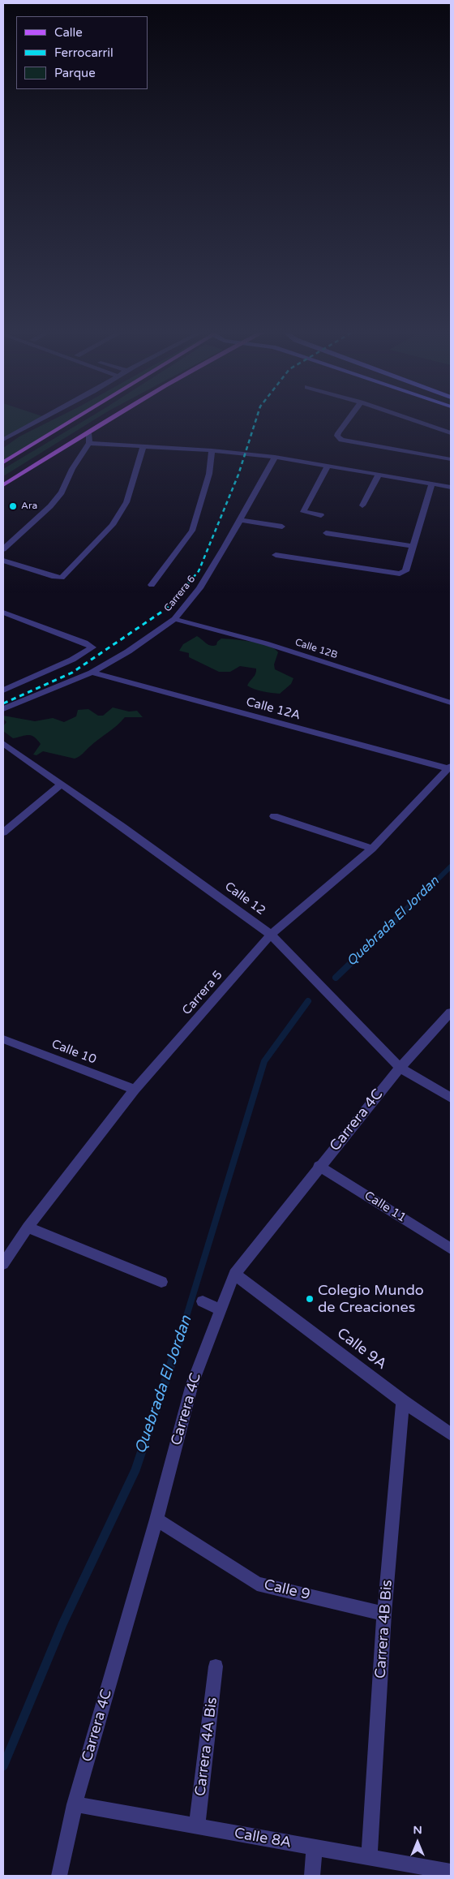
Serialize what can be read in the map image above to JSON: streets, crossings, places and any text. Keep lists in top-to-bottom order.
{
  "streets": {
    "street": [
      "Carrera 6",
      "Calle 12B",
      "Calle 12A",
      "Calle 12",
      "Carrera 5",
      "Calle 10",
      "Carrera 4C",
      "Calle 11",
      "Calle 9A",
      "Calle 9",
      "Carrera 4B Bis",
      "Carrera 4A Bis",
      "Calle 8A"
    ]
  },
  "crossings": [
    ["Carrera 6", "Calle 12B"],
    ["Carrera 6", "Calle 12A"],
    ["Calle 12A", "Carrera 5"],
    ["Calle 12", "Carrera 5"],
    ["Calle 12", "Carrera 4C"],
    ["Carrera 5", "Calle 10"],
    ["Carrera 4C", "Calle 11"],
    ["Carrera 4C", "Calle 9A"],
    ["Carrera 4C", "Calle 9"],
    ["Carrera 4C", "Calle 8A"],
    ["Calle 9A", "Carrera 4B Bis"],
    ["Calle 9", "Carrera 4B Bis"],
    ["Carrera 4B Bis", "Calle 8A"],
    ["Carrera 4A Bis", "Calle 8A"]
  ],
  "water": ["Quebrada El Jordan"],
  "places": ["Ara", "Colegio Mundo de Creaciones"],
  "legend": ["Calle", "Ferrocarril", "Parque"],
  "north": "top"
}
